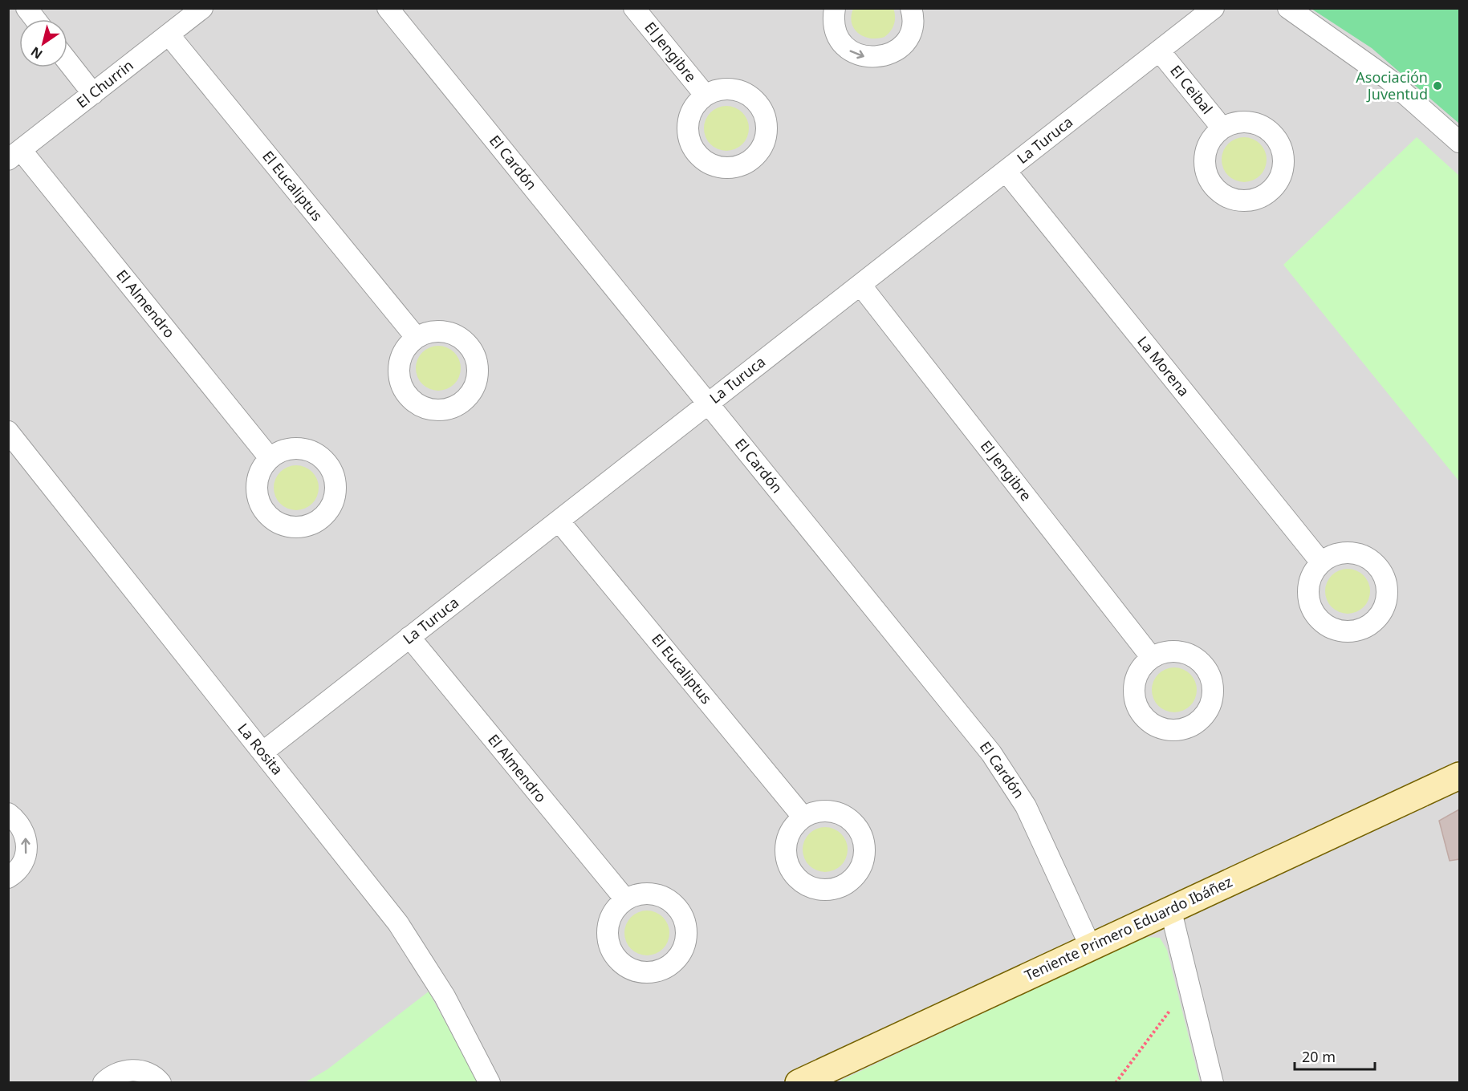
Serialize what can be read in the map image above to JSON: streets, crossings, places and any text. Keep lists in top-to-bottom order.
{
  "streets": {
    "street": [
      "El Jengibre",
      "El Churrin",
      "El Ceibal",
      "La Turuca",
      "El Cardón",
      "El Eucaliptus",
      "El Almendro",
      "La Morena",
      "La Rosita",
      "Teniente Primero Eduardo Ibáñez"
    ]
  },
  "crossings": [
    ["El Jengibre", "La Turuca"],
    ["El Churrin", "El Eucaliptus"],
    ["El Churrin", "El Almendro"],
    ["El Ceibal", "La Turuca"],
    ["La Turuca", "El Cardón"],
    ["La Turuca", "El Eucaliptus"],
    ["La Turuca", "El Almendro"],
    ["La Turuca", "La Morena"],
    ["La Turuca", "La Rosita"],
    ["El Cardón", "Teniente Primero Eduardo Ibáñez"]
  ],
  "places": ["Asociación Juventud"],
  "scale_bar": "20 m",
  "north": "bottom left"
}
